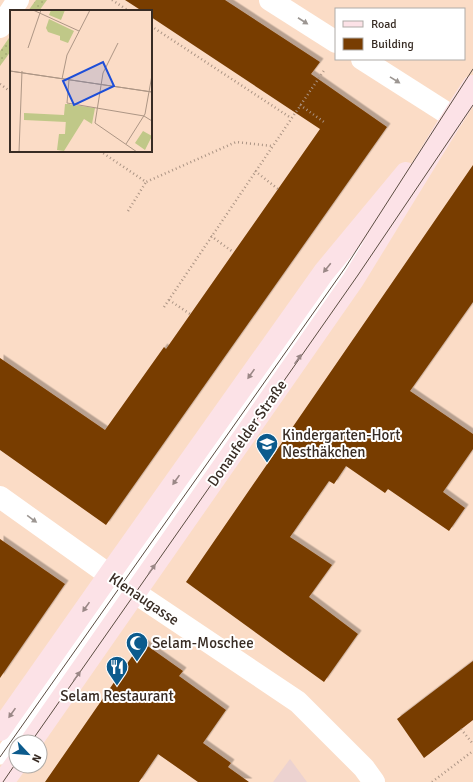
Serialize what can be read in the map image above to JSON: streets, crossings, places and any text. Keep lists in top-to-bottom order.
{
  "streets": {
    "main road": ["Donaufelder Straße"],
    "street": ["Klenaugasse"]
  },
  "crossings": [
    ["Donaufelder Straße", "Klenaugasse"]
  ],
  "places": {
    "school or university": ["Kindergarten-Hort Nesthäkchen"],
    "mosque": ["Selam-Moschee"],
    "restaurant": ["Selam Restaurant"]
  },
  "legend": ["Road", "Building"],
  "north": "bottom right"
}
